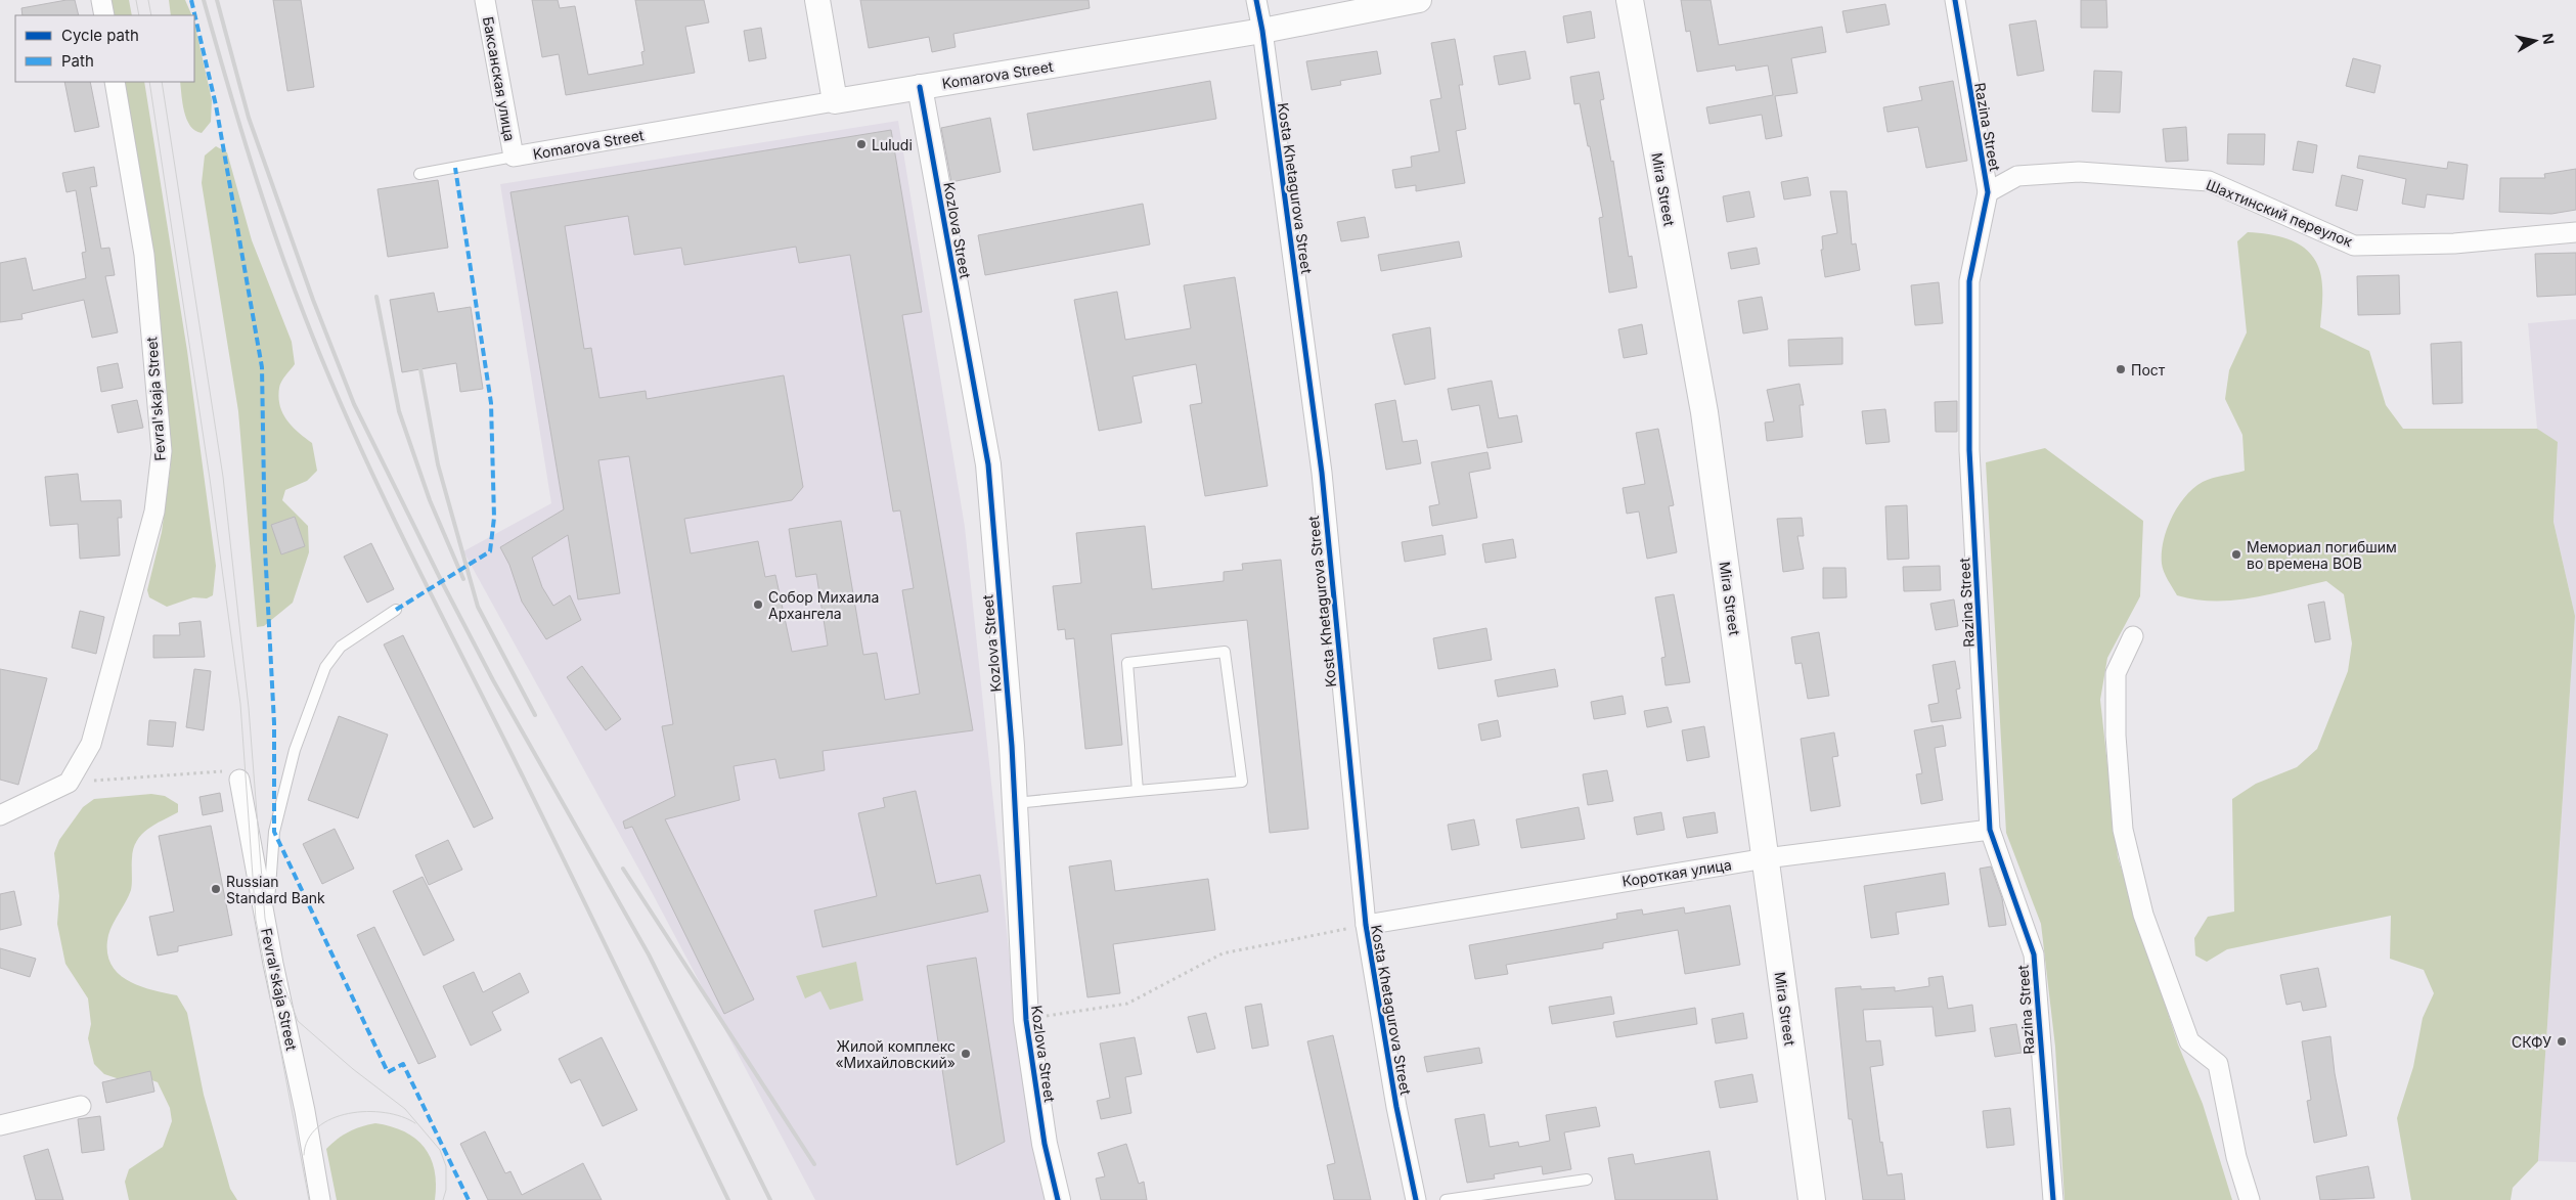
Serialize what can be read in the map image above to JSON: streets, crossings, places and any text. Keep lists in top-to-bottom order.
{
  "streets": {
    "main road": ["Mira Street"],
    "street": [
      "Komarova Street",
      "Баксанская улица",
      "Razina Street",
      "Kosta Khetagurova Street",
      "Шахтинский переулок",
      "Kozlova Street",
      "Fevral'skaja Street",
      "Короткая улица"
    ]
  },
  "crossings": [
    ["Komarova Street", "Баксанская улица"],
    ["Komarova Street", "Kosta Khetagurova Street"],
    ["Komarova Street", "Kozlova Street"],
    ["Razina Street", "Шахтинский переулок"],
    ["Razina Street", "Короткая улица"],
    ["Kosta Khetagurova Street", "Короткая улица"],
    ["Mira Street", "Короткая улица"]
  ],
  "places": [
    "Luludi",
    "Пост",
    "Мемориал погибшим во времена ВОВ",
    "Собор Михаила Архангела",
    "Russian Standard Bank",
    "СКФУ",
    "Жилой комплекс «Михайловский»"
  ],
  "legend": ["Cycle path", "Path"],
  "north": "right"
}
